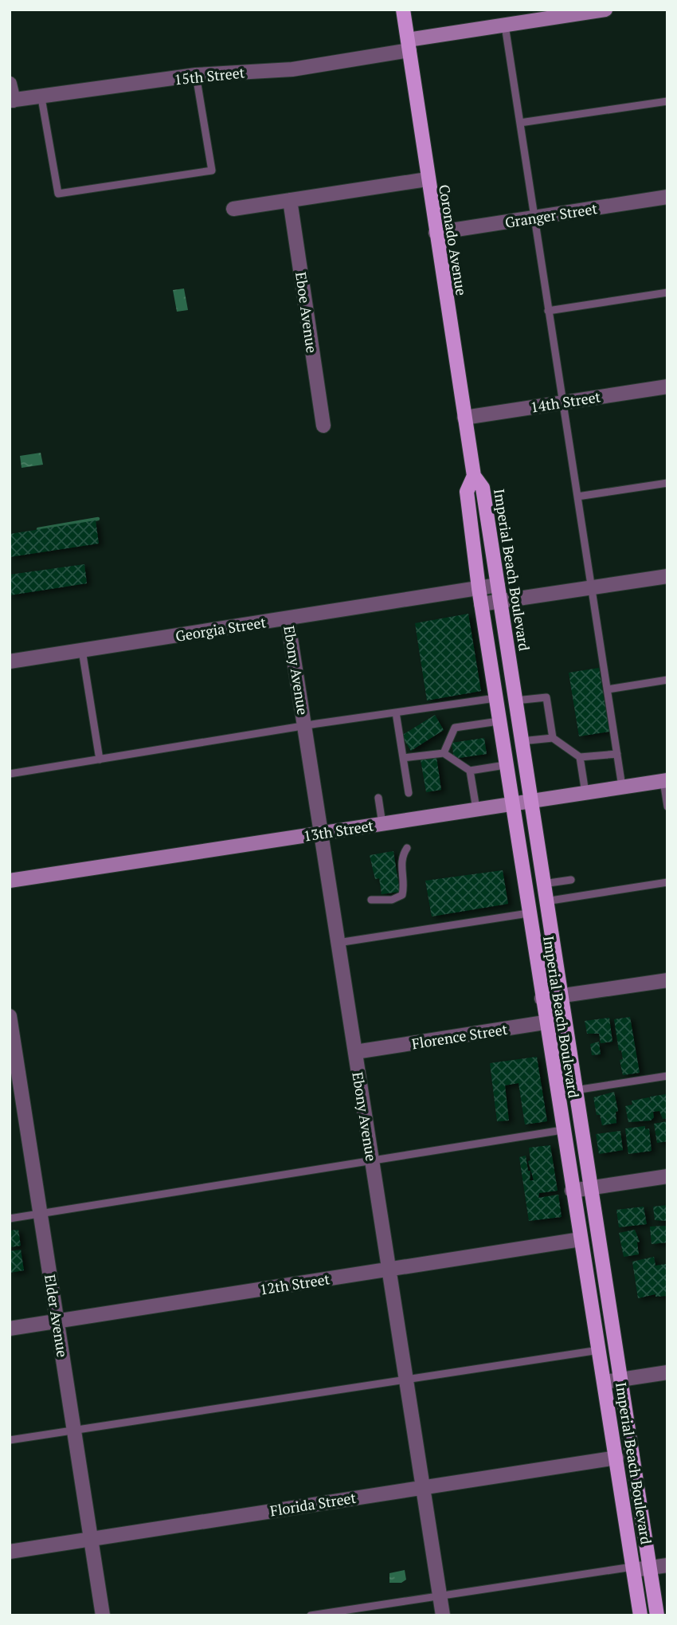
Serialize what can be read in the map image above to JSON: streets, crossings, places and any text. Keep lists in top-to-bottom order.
{
  "streets": {
    "main road": [
      "15th Street",
      "Coronado Avenue",
      "Imperial Beach Boulevard",
      "13th Street"
    ],
    "street": [
      "Granger Street",
      "Eboe Avenue",
      "14th Street",
      "Georgia Street",
      "Ebony Avenue",
      "Florence Street",
      "12th Street",
      "Elder Avenue",
      "Florida Street"
    ]
  },
  "crossings": [
    ["15th Street", "Coronado Avenue"],
    ["Granger Street", "Coronado Avenue"],
    ["Coronado Avenue", "14th Street"],
    ["Coronado Avenue", "Imperial Beach Boulevard"],
    ["Imperial Beach Boulevard", "Georgia Street"],
    ["Imperial Beach Boulevard", "13th Street"],
    ["Imperial Beach Boulevard", "Florence Street"],
    ["Imperial Beach Boulevard", "12th Street"],
    ["Imperial Beach Boulevard", "Florida Street"],
    ["Georgia Street", "Ebony Avenue"],
    ["Ebony Avenue", "13th Street"],
    ["Ebony Avenue", "Florence Street"],
    ["Ebony Avenue", "12th Street"],
    ["Ebony Avenue", "Florida Street"],
    ["12th Street", "Elder Avenue"],
    ["Elder Avenue", "Florida Street"]
  ]
}
